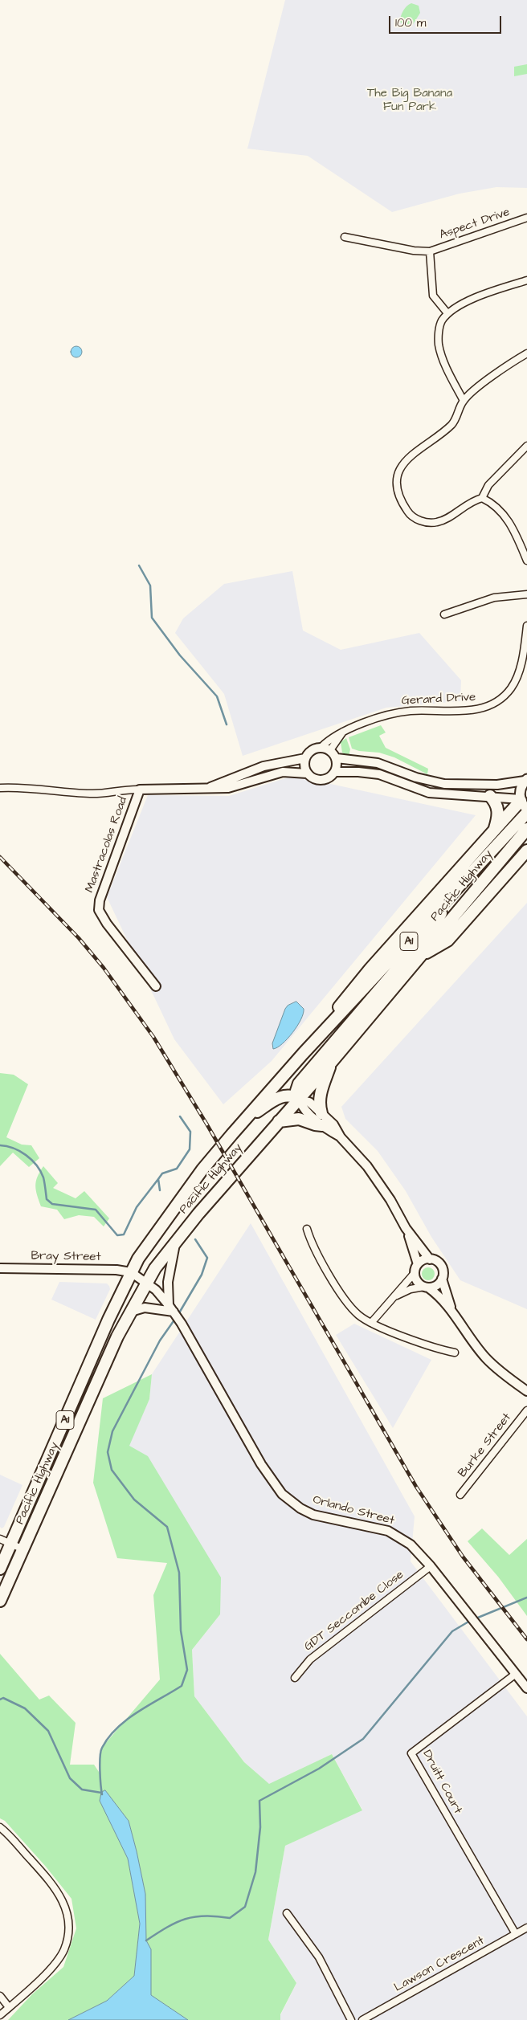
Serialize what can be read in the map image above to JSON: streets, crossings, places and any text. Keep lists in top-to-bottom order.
{
  "streets": {
    "highway": ["Pacific Highway", "A1"],
    "street": [
      "Aspect Drive",
      "Gerard Drive",
      "Mastracolas Road",
      "Bray Street",
      "Burke Street",
      "Orlando Street",
      "GDT Seccombe Close",
      "Druitt Court",
      "Lawson Crescent"
    ]
  },
  "crossings": [
    ["Gerard Drive", "Mastracolas Road"],
    ["Pacific Highway", "Bray Street"],
    ["Pacific Highway", "Orlando Street"],
    ["Bray Street", "Orlando Street"],
    ["Orlando Street", "GDT Seccombe Close"],
    ["Orlando Street", "Druitt Court"],
    ["Druitt Court", "Lawson Crescent"]
  ],
  "parks": ["The Big Banana Fun Park"],
  "scale_bar": "100 m"
}
